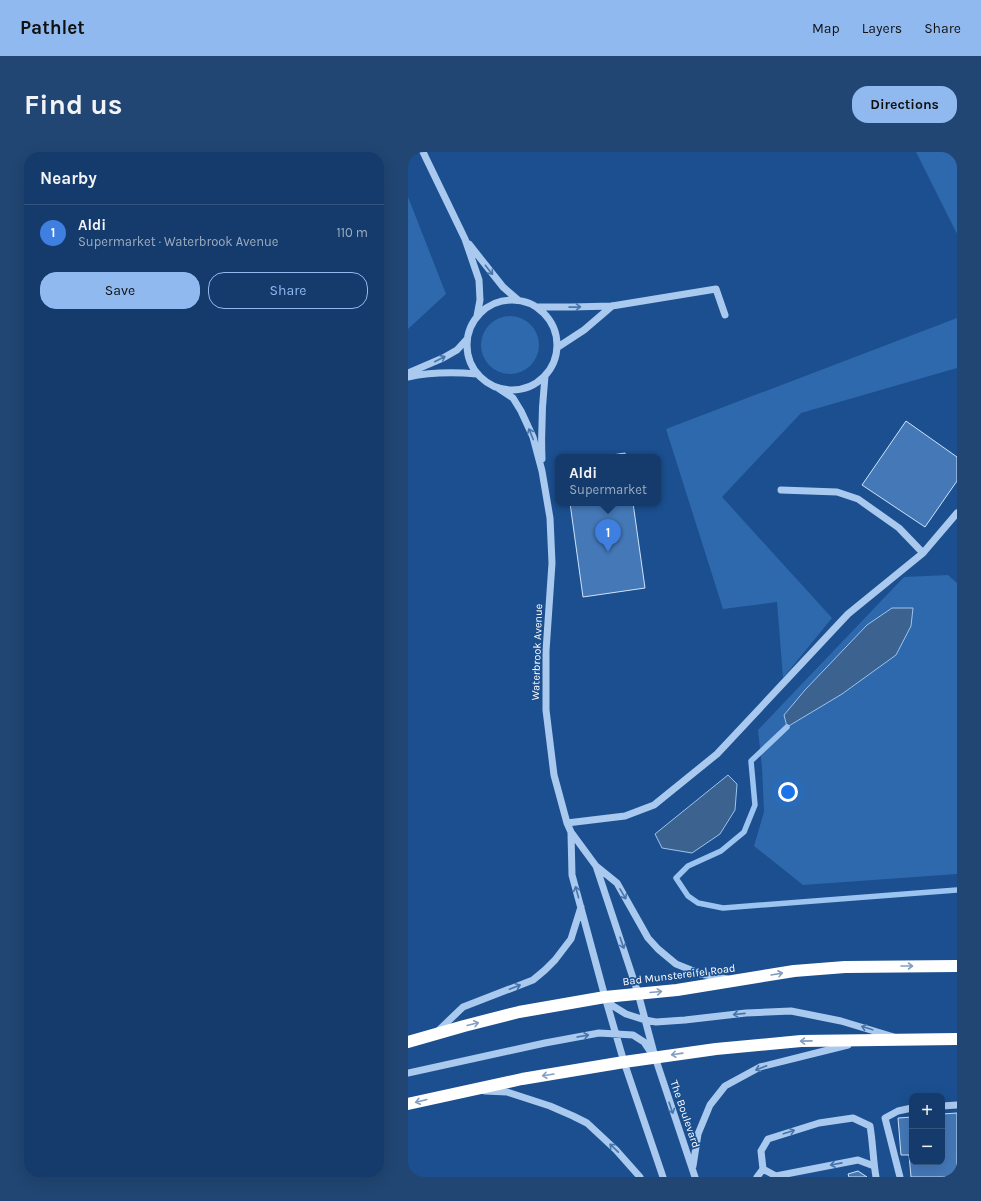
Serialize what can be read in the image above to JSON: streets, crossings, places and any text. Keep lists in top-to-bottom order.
{
  "streets": {
    "highway": ["Bad Munstereifel Road"],
    "street": ["Waterbrook Avenue", "The Boulevard"]
  },
  "crossings": [
    ["Waterbrook Avenue", "Bad Munstereifel Road"],
    ["Waterbrook Avenue", "The Boulevard"]
  ],
  "page": {
    "header": "Pathlet",
    "nav": ["Map", "Layers", "Share"],
    "buttons": [
      "Directions",
      ["Save", "Share"]
    ],
    "title": "Find us",
    "heading": "Nearby",
    "list": [
      {
        "mark": "1",
        "name": "Aldi",
        "note": "Supermarket · Waterbrook Avenue",
        "value": "110 m"
      }
    ],
    "popup": ["Aldi", "Supermarket"],
    "pins": "1",
    "map_buttons": ["+", "−"]
  }
}
